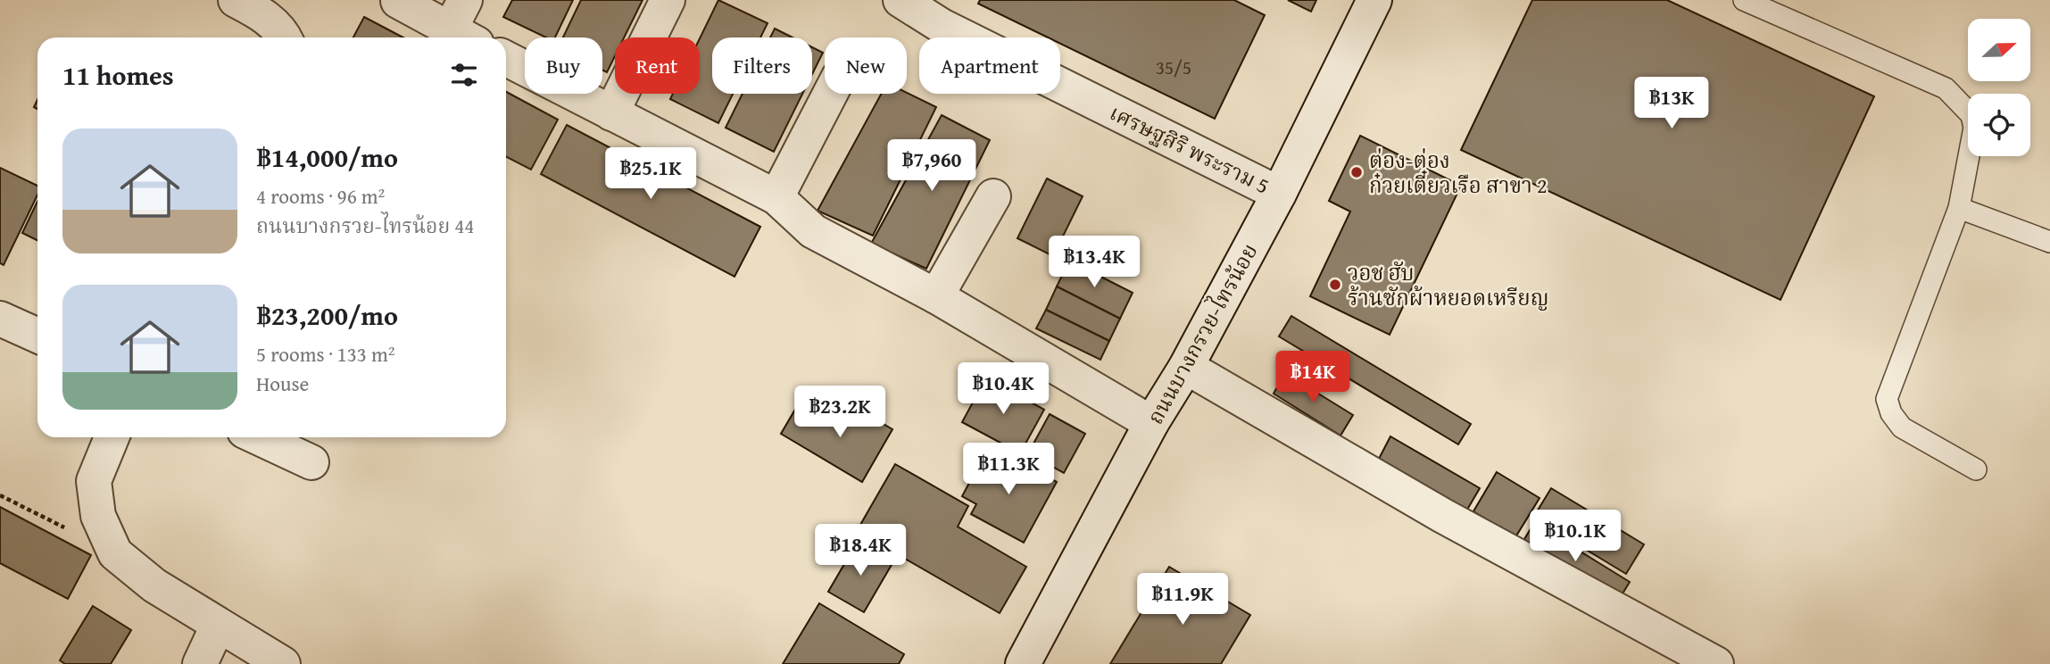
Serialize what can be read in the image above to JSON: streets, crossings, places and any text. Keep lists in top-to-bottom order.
{
  "streets": {
    "street": ["เศรษฐสิริ พระราม 5", "ถนนบางกรวย-ไทรน้อย"]
  },
  "crossings": [
    ["เศรษฐสิริ พระราม 5", "ถนนบางกรวย-ไทรน้อย"]
  ],
  "places": ["ต่อง-ต่อง ก๋วยเตี๋ยวเรือ สาขา 2", "วอช ฮับ ร้านซักผ้าหยอดเหรียญ"],
  "house_numbers": ["35/5"],
  "north": "right",
  "page": {
    "chip": [
      "Buy",
      "Rent",
      "Filters",
      "New",
      "Apartment"
    ],
    "heading": "11 homes",
    "price": [
      "฿13K",
      "฿7,960",
      "฿25.1K",
      "฿13.4K",
      "฿14K",
      "฿10.4K",
      "฿23.2K",
      "฿11.3K",
      "฿10.1K",
      "฿18.4K",
      "฿11.9K"
    ],
    "list": [
      {
        "name": "฿14,000/mo",
        "note": "4 rooms · 96 m² · ถนนบางกรวย-ไทรน้อย 44"
      },
      {
        "name": "฿23,200/mo",
        "note": "5 rooms · 133 m² · House"
      }
    ]
  }
}
